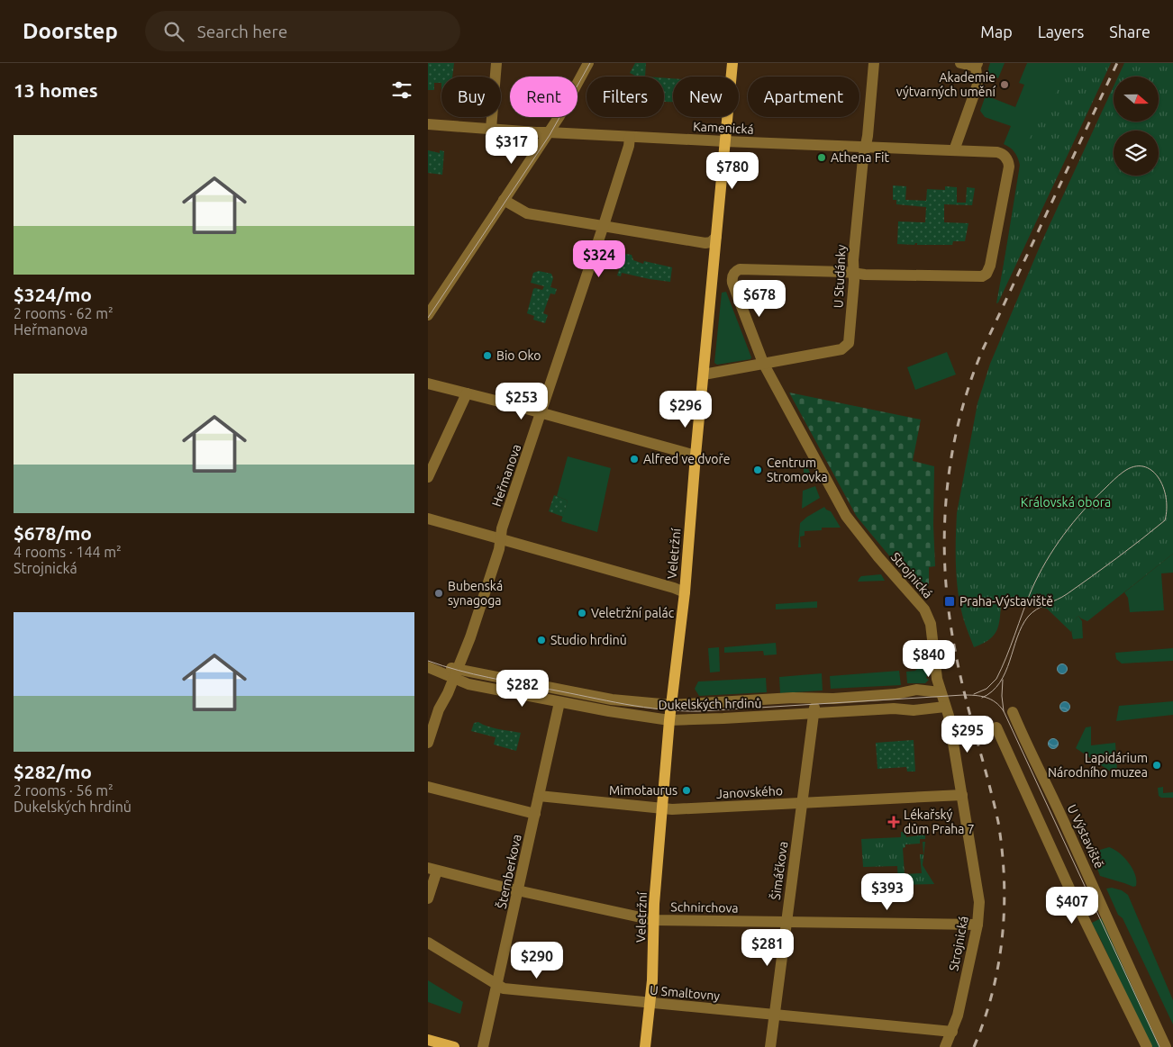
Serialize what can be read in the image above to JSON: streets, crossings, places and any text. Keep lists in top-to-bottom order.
{
  "streets": {
    "main road": ["Veletržní"],
    "street": [
      "Kamenická",
      "U Studánky",
      "Heřmanova",
      "Strojnická",
      "Dukelských hrdinů",
      "Janovského",
      "U Výstaviště",
      "Šimáčkova",
      "Šternberkova",
      "Schnirchova",
      "U Smaltovny"
    ]
  },
  "crossings": [
    ["Kamenická", "U Studánky"],
    ["Kamenická", "Heřmanova"],
    ["Kamenická", "Veletržní"],
    ["Kamenická", "Strojnická"],
    ["U Studánky", "Veletržní"],
    ["U Studánky", "Strojnická"],
    ["Heřmanova", "Dukelských hrdinů"],
    ["Veletržní", "Dukelských hrdinů"],
    ["Veletržní", "Janovského"],
    ["Veletržní", "Schnirchova"],
    ["Veletržní", "U Smaltovny"],
    ["Strojnická", "Dukelských hrdinů"],
    ["Strojnická", "Janovského"],
    ["Strojnická", "Schnirchova"],
    ["Strojnická", "U Smaltovny"],
    ["Dukelských hrdinů", "Šimáčkova"],
    ["Dukelských hrdinů", "Šternberkova"],
    ["Janovského", "Šimáčkova"],
    ["Janovského", "Šternberkova"],
    ["Šimáčkova", "Schnirchova"],
    ["Šimáčkova", "U Smaltovny"],
    ["Šternberkova", "Schnirchova"],
    ["Šternberkova", "U Smaltovny"]
  ],
  "parks": ["Královská obora"],
  "places": {
    "other": [
      "Akademie výtvarných umění",
      "Athena Fit",
      "Bio Oko",
      "Alfred ve dvoře",
      "Centrum Stromovka",
      "Bubenská synagoga",
      "Veletržní palác",
      "Studio hrdinů",
      "Lapidárium Národního muzea",
      "Mimotaurus"
    ],
    "transit": ["Praha-Výstaviště"],
    "health": ["Lékařský dům Praha 7"]
  },
  "north": "right",
  "page": {
    "header": "Doorstep",
    "search": "Search here",
    "nav": ["Map", "Layers", "Share"],
    "heading": "13 homes",
    "chip": [
      "Buy",
      "Rent",
      "Filters",
      "New",
      "Apartment"
    ],
    "list": [
      {
        "name": "$324/mo",
        "note": "2 rooms · 62 m² · Heřmanova"
      },
      {
        "name": "$678/mo",
        "note": "4 rooms · 144 m² · Strojnická"
      },
      {
        "name": "$282/mo",
        "note": "2 rooms · 56 m² · Dukelských hrdinů"
      }
    ],
    "price": [
      "$317",
      "$780",
      "$324",
      "$678",
      "$253",
      "$296",
      "$840",
      "$282",
      "$295",
      "$393",
      "$407",
      "$281",
      "$290"
    ]
  }
}
